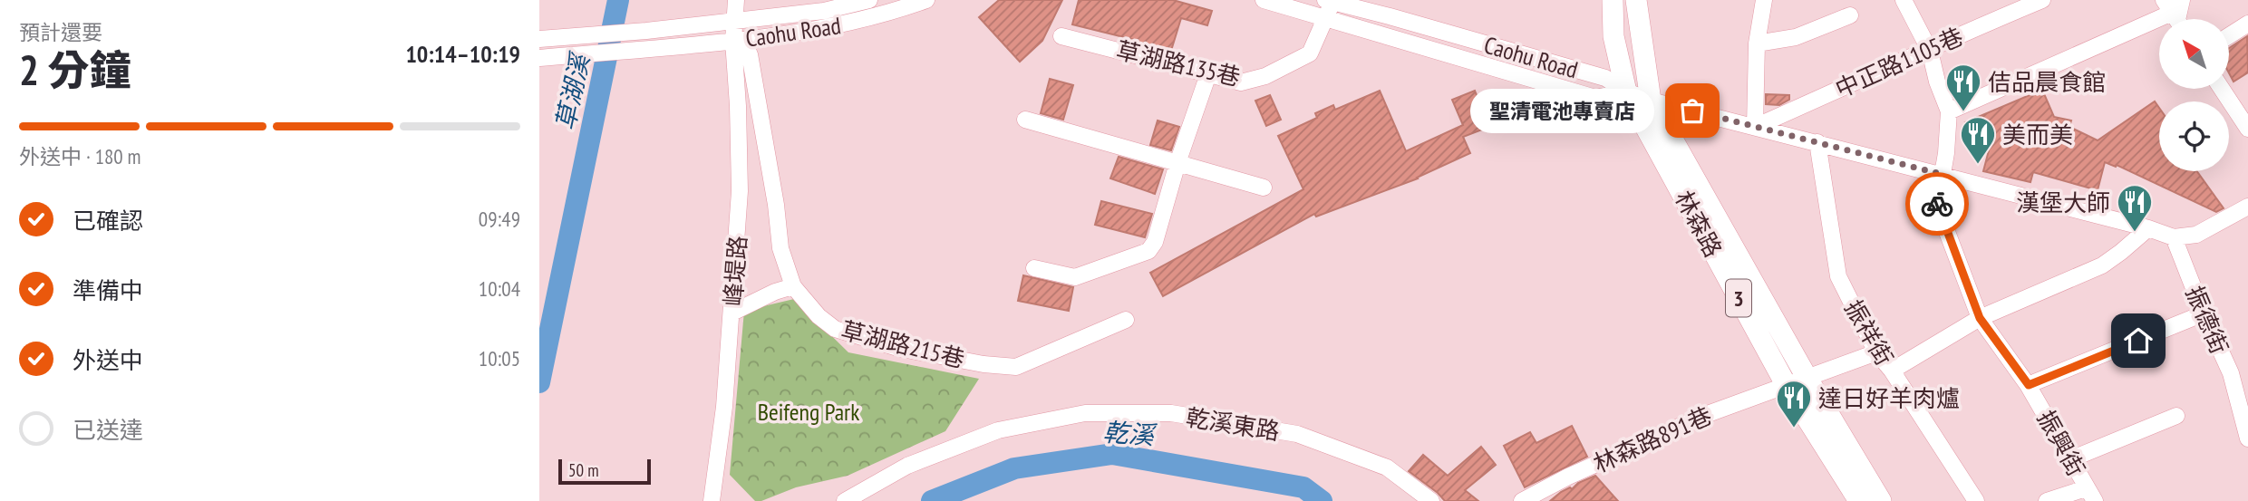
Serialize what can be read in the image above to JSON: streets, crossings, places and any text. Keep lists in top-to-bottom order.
{
  "streets": {
    "main road": ["林森路", "3"],
    "street": [
      "Caohu Road",
      "中正路1105巷",
      "草湖路135巷",
      "峰堤路",
      "振德街",
      "振祥街",
      "草湖路215巷",
      "乾溪東路",
      "林森路891巷",
      "振興街"
    ]
  },
  "crossings": [
    ["Caohu Road", "草湖路135巷"],
    ["Caohu Road", "林森路"],
    ["Caohu Road", "峰堤路"],
    ["Caohu Road", "草湖路215巷"],
    ["中正路1105巷", "振興街"],
    ["林森路", "林森路891巷"],
    ["峰堤路", "草湖路215巷"],
    ["振祥街", "林森路891巷"]
  ],
  "water": ["草湖溪", "乾溪"],
  "parks": ["Beifeng Park"],
  "places": {
    "other": ["聖清電池專賣店"],
    "restaurant": [
      "佶品晨食館",
      "美而美",
      "漢堡大師",
      "達日好羊肉爐"
    ]
  },
  "scale_bar": "50 m",
  "north": "top left",
  "page": {
    "heading": ["2 分鐘", "預計還要", "10:14–10:19"],
    "bubble": "聖清電池專賣店",
    "bar": "外送中 · 180 m",
    "list": [
      ["已確認", "09:49"],
      ["準備中", "10:04"],
      ["外送中", "10:05"],
      "已送達"
    ],
    "scale": "50 m"
  }
}
